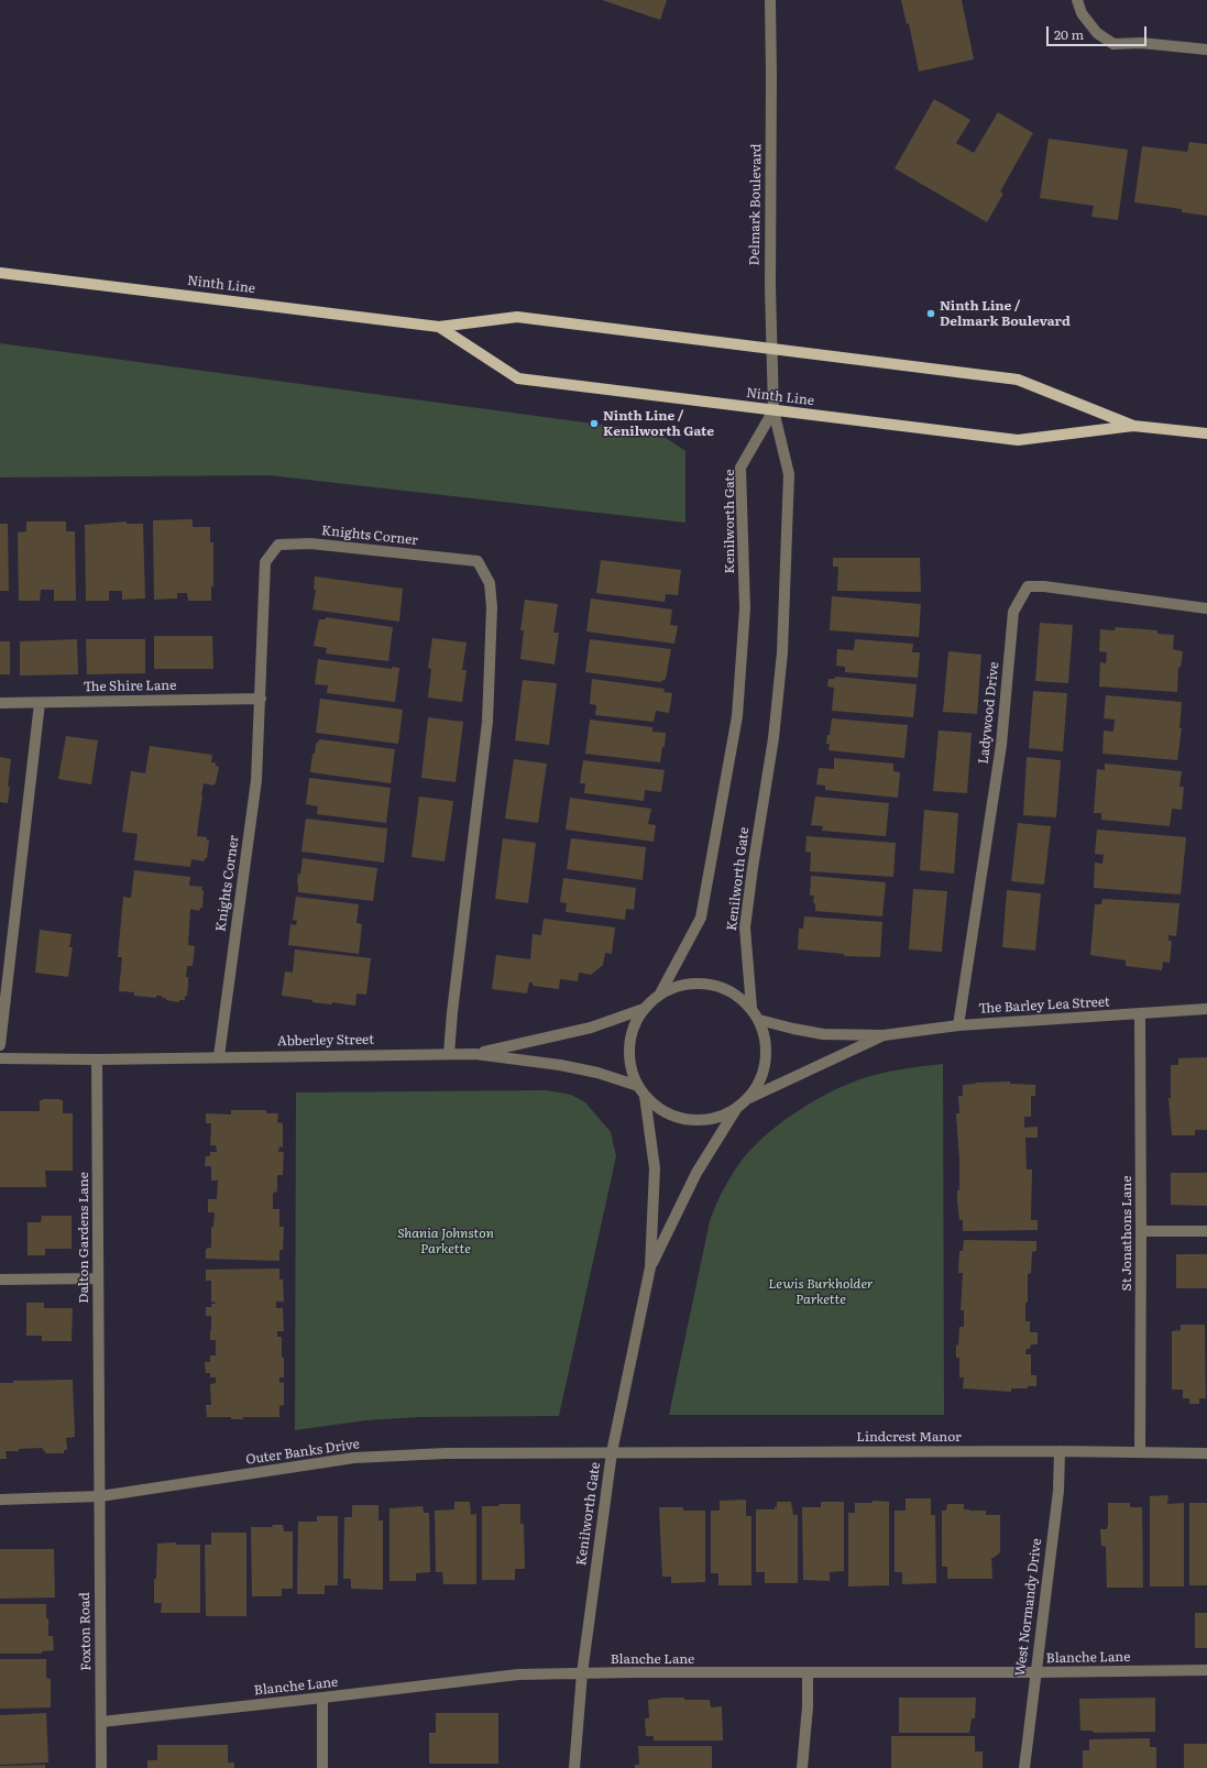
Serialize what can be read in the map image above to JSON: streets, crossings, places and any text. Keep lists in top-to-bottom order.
{
  "streets": {
    "main road": ["Ninth Line"],
    "street": [
      "Delmark Boulevard",
      "Kenilworth Gate",
      "Knights Corner",
      "The Shire Lane",
      "Ladywood Drive",
      "The Barley Lea Street",
      "Abberley Street",
      "St Jonathons Lane",
      "Dalton Gardens Lane",
      "Lindcrest Manor",
      "Outer Banks Drive",
      "West Normandy Drive",
      "Foxton Road",
      "Blanche Lane"
    ]
  },
  "crossings": [
    ["Delmark Boulevard", "Ninth Line"],
    ["Delmark Boulevard", "Kenilworth Gate"],
    ["Ninth Line", "Kenilworth Gate"],
    ["Kenilworth Gate", "The Barley Lea Street"],
    ["Kenilworth Gate", "Abberley Street"],
    ["Kenilworth Gate", "Lindcrest Manor"],
    ["Kenilworth Gate", "Outer Banks Drive"],
    ["Kenilworth Gate", "Blanche Lane"],
    ["Knights Corner", "The Shire Lane"],
    ["Knights Corner", "Abberley Street"],
    ["Ladywood Drive", "The Barley Lea Street"],
    ["The Barley Lea Street", "Abberley Street"],
    ["The Barley Lea Street", "St Jonathons Lane"],
    ["Abberley Street", "Dalton Gardens Lane"],
    ["St Jonathons Lane", "Lindcrest Manor"],
    ["Dalton Gardens Lane", "Outer Banks Drive"],
    ["Dalton Gardens Lane", "Foxton Road"],
    ["Lindcrest Manor", "Outer Banks Drive"],
    ["Lindcrest Manor", "West Normandy Drive"],
    ["Outer Banks Drive", "Foxton Road"],
    ["West Normandy Drive", "Blanche Lane"],
    ["Foxton Road", "Blanche Lane"]
  ],
  "parks": ["Shania Johnston Parkette", "Lewis Burkholder Parkette"],
  "places": ["Ninth Line / Delmark Boulevard", "Ninth Line / Kenilworth Gate"],
  "scale_bar": "20 m"
}
